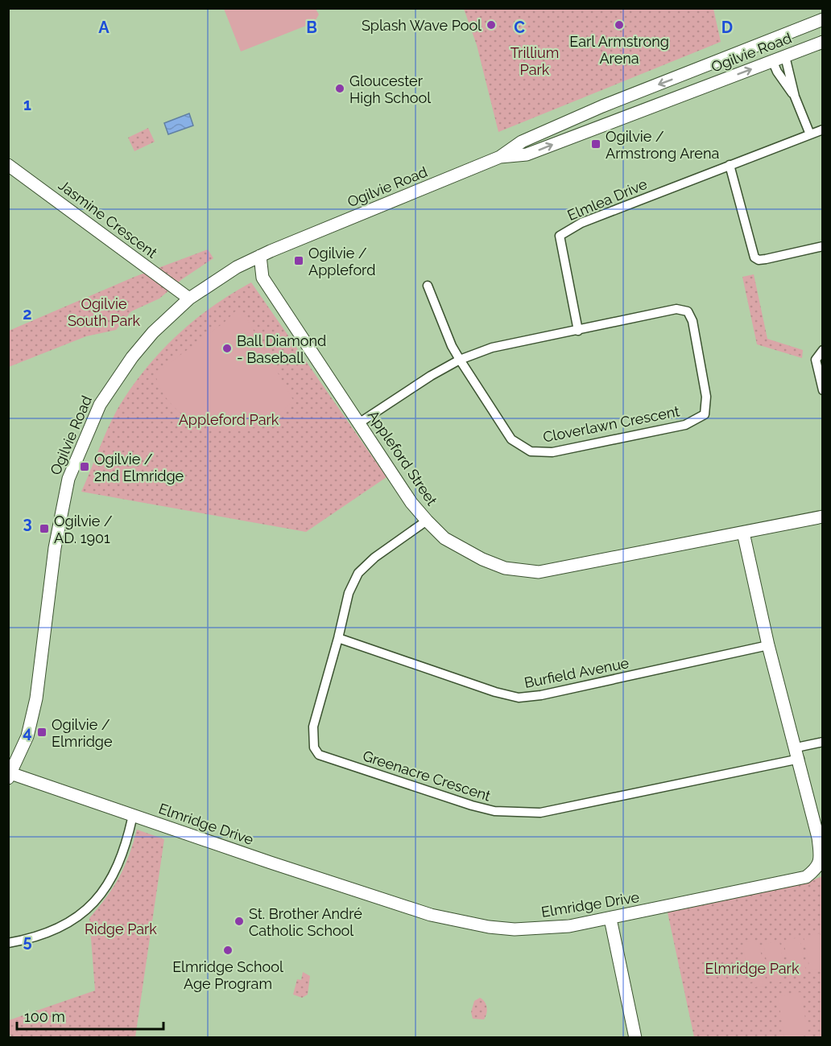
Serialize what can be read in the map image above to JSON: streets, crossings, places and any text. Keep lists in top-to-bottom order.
{
  "streets": {
    "street": [
      "Ogilvie Road",
      "Elmlea Drive",
      "Jasmine Crescent",
      "Cloverlawn Crescent",
      "Appleford Street",
      "Burfield Avenue",
      "Greenacre Crescent",
      "Elmridge Drive"
    ]
  },
  "crossings": [
    ["Ogilvie Road", "Jasmine Crescent"],
    ["Ogilvie Road", "Appleford Street"],
    ["Ogilvie Road", "Elmridge Drive"],
    ["Elmlea Drive", "Cloverlawn Crescent"],
    ["Cloverlawn Crescent", "Appleford Street"],
    ["Appleford Street", "Greenacre Crescent"],
    ["Appleford Street", "Elmridge Drive"],
    ["Burfield Avenue", "Greenacre Crescent"],
    ["Burfield Avenue", "Elmridge Drive"],
    ["Greenacre Crescent", "Elmridge Drive"]
  ],
  "parks": [
    "Trillium Park",
    "Ogilvie South Park",
    "Appleford Park",
    "Ridge Park",
    "Elmridge Park"
  ],
  "places": {
    "other": [
      "Splash Wave Pool",
      "Earl Armstrong Arena",
      "Gloucester High School",
      "Ball Diamond - Baseball",
      "St. Brother André Catholic School",
      "Elmridge School Age Program"
    ],
    "transit": [
      "Ogilvie / Armstrong Arena",
      "Ogilvie / Appleford",
      "Ogilvie / 2nd Elmridge",
      "Ogilvie / AD. 1901",
      "Ogilvie / Elmridge"
    ]
  },
  "scale_bar": "100 m",
  "grid": {
    "columns": [
      "A",
      "B",
      "C",
      "D"
    ],
    "rows": [
      "1",
      "2",
      "3",
      "4",
      "5"
    ]
  }
}
